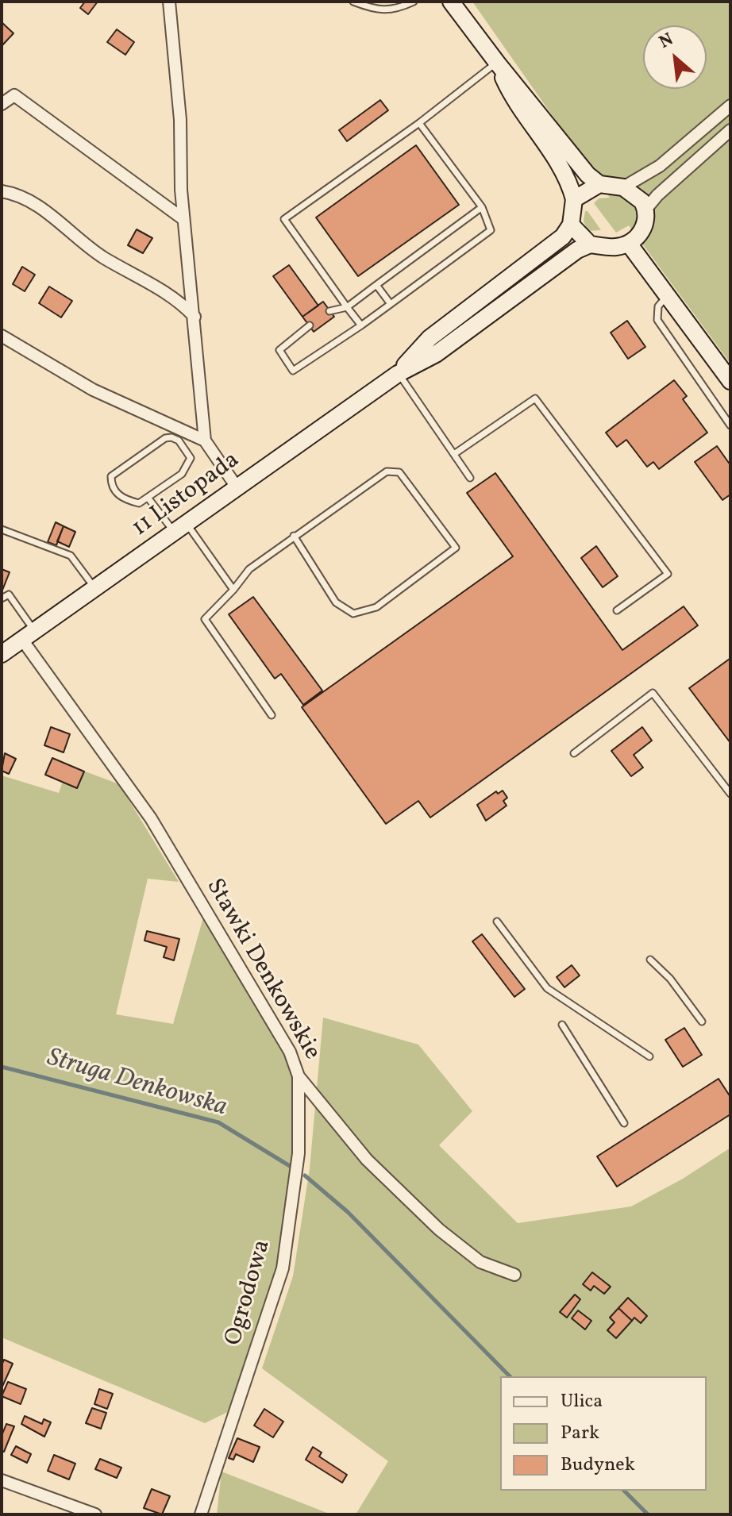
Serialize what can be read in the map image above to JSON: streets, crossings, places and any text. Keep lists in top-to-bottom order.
{
  "streets": {
    "street": ["11 Listopada", "Stawki Denkowskie", "Ogrodowa"]
  },
  "crossings": [
    ["11 Listopada", "Stawki Denkowskie"],
    ["Stawki Denkowskie", "Ogrodowa"]
  ],
  "water": ["Struga Denkowska"],
  "legend": ["Ulica", "Park", "Budynek"],
  "north": "top left"
}
